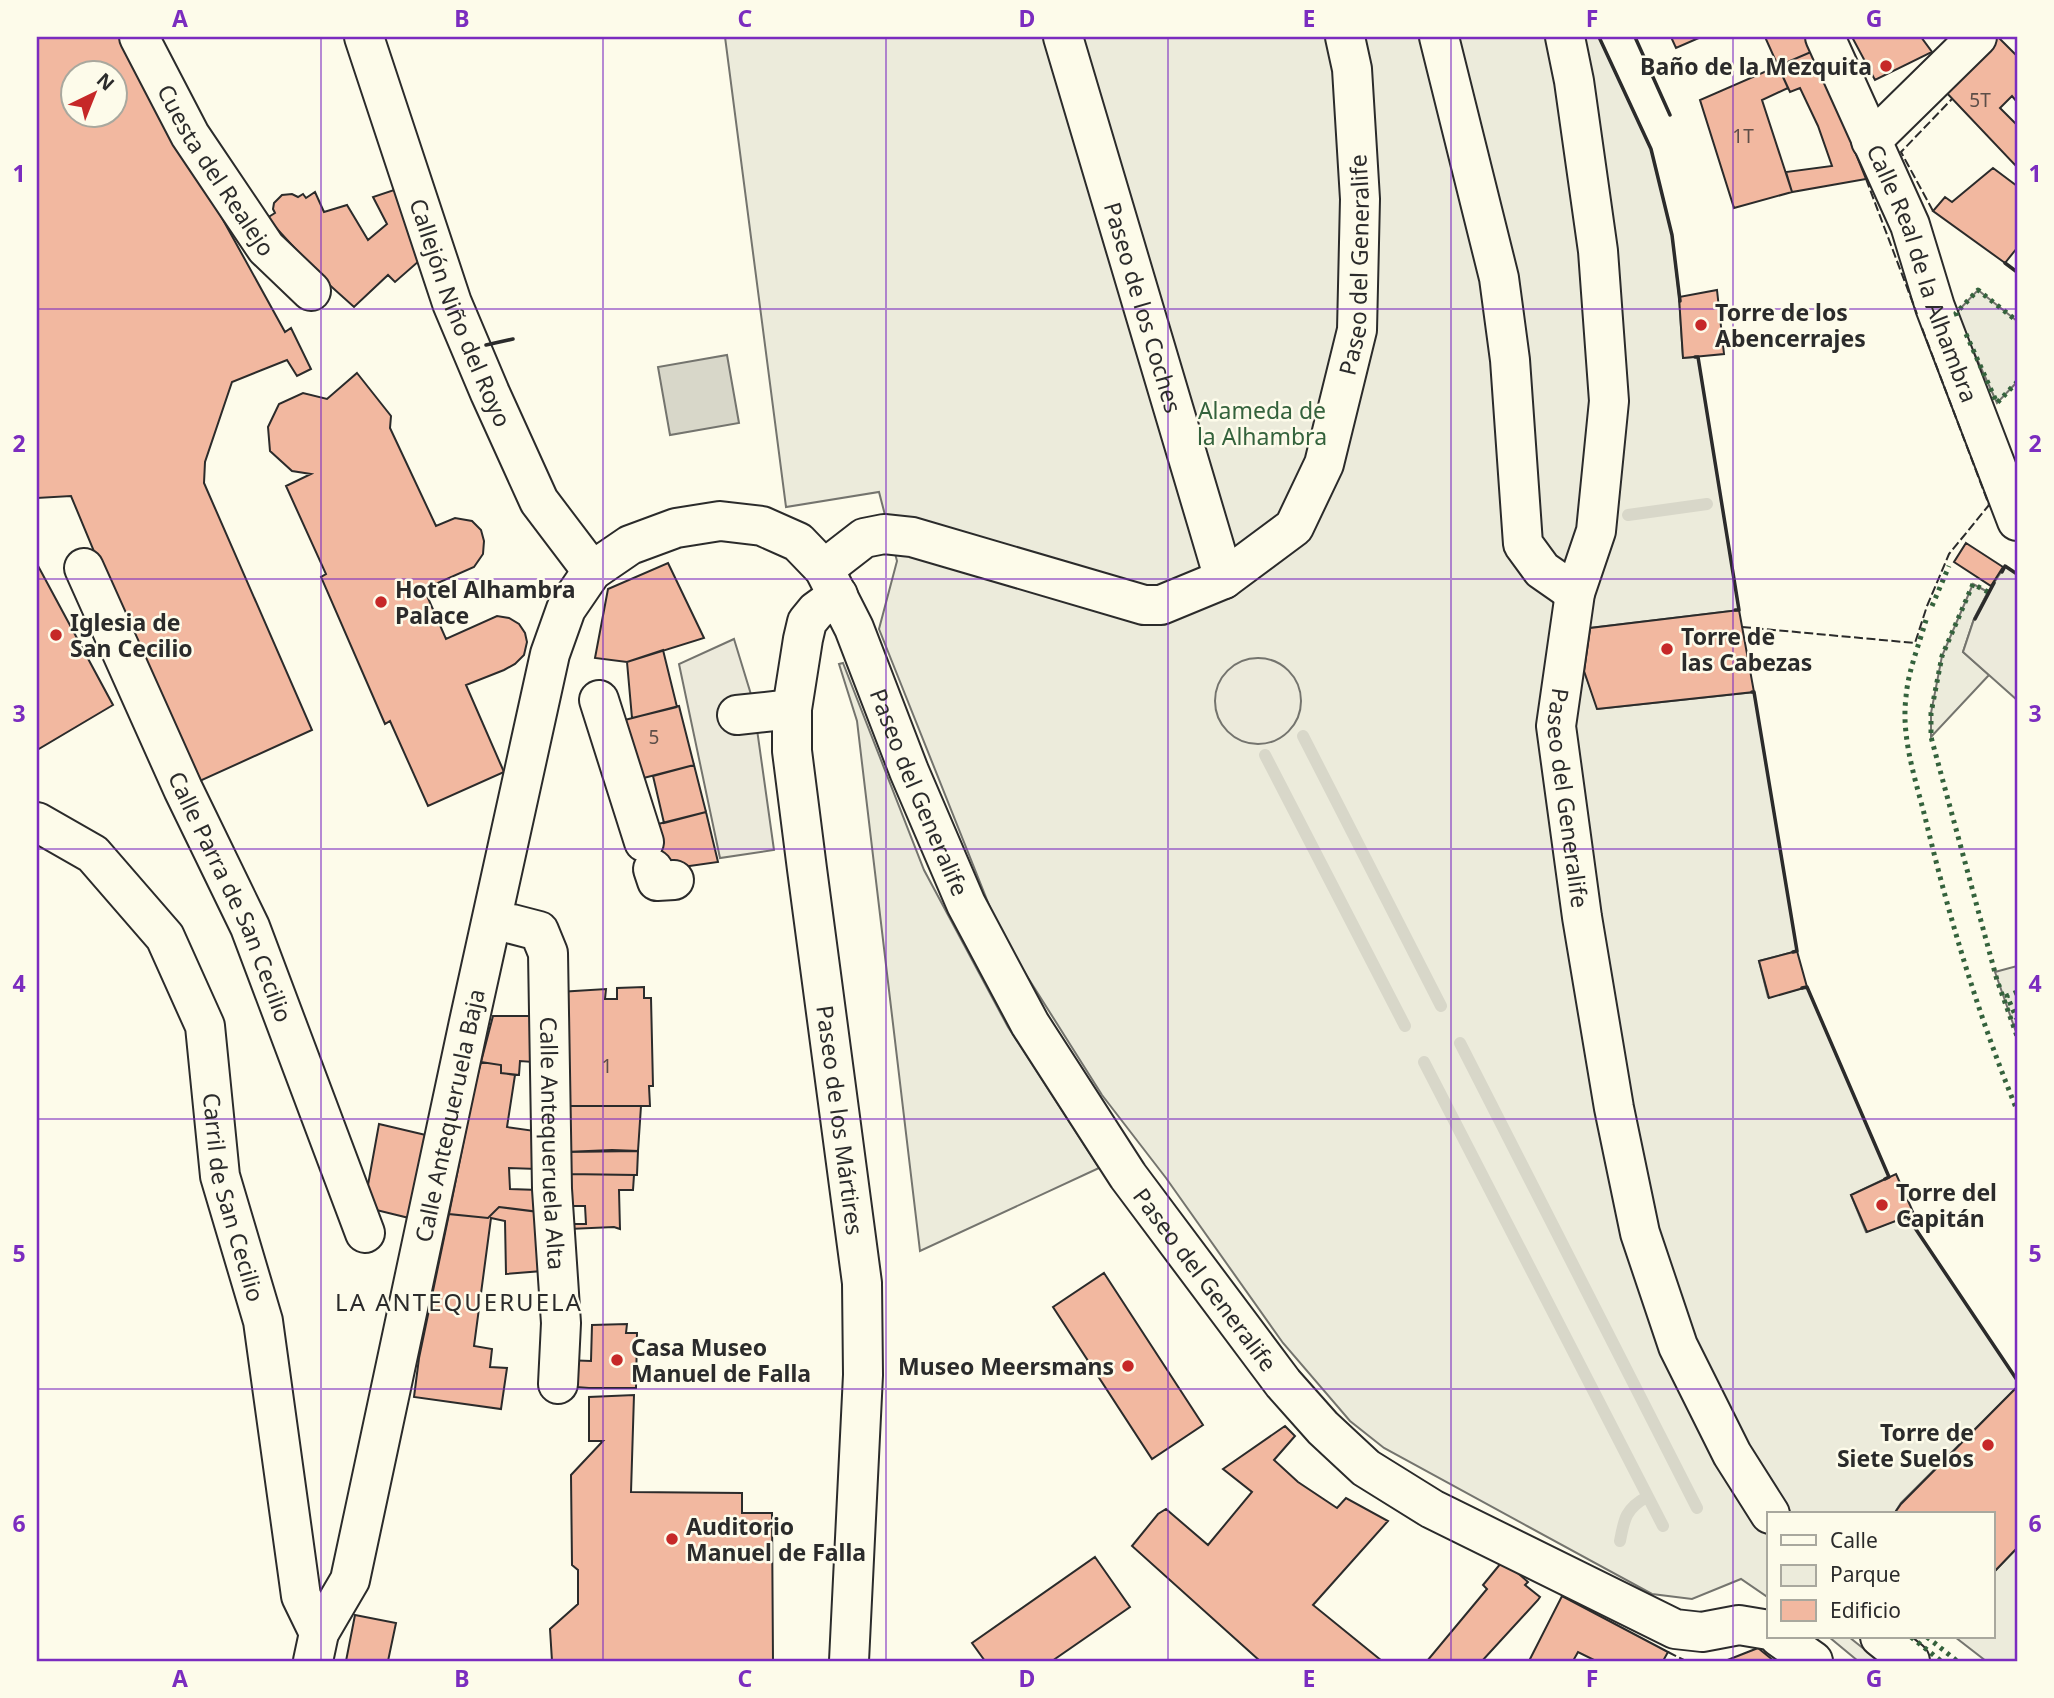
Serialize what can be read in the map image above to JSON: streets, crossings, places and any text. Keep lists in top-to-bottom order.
{
  "streets": {
    "street": [
      "Cuesta del Realejo",
      "Paseo del Generalife",
      "Calle Real de la Alhambra",
      "Paseo de los Coches",
      "Callejón Niño del Royo",
      "Calle Parra de San Cecilio",
      "Calle Antequeruela Baja",
      "Paseo de los Mártires",
      "Calle Antequeruela Alta",
      "Carril de San Cecilio"
    ]
  },
  "crossings": [
    ["Paseo del Generalife", "Paseo de los Coches"],
    ["Paseo del Generalife", "Paseo de los Mártires"],
    ["Callejón Niño del Royo", "Calle Antequeruela Baja"],
    ["Calle Antequeruela Baja", "Carril de San Cecilio"]
  ],
  "districts": ["LA ANTEQUERUELA"],
  "parks": ["Alameda de la Alhambra"],
  "places": [
    "Baño de la Mezquita",
    "Torre de los Abencerrajes",
    "Hotel Alhambra Palace",
    "Iglesia de San Cecilio",
    "Torre de las Cabezas",
    "Torre del Capitán",
    "Casa Museo Manuel de Falla",
    "Museo Meersmans",
    "Torre de Siete Suelos",
    "Auditorio Manuel de Falla"
  ],
  "house_numbers": [
    "5T",
    "1T",
    "5",
    "1"
  ],
  "legend": ["Calle", "Parque", "Edificio"],
  "north": "top right",
  "grid": {
    "columns": [
      "A",
      "B",
      "C",
      "D",
      "E",
      "F",
      "G"
    ],
    "rows": [
      "1",
      "2",
      "3",
      "4",
      "5",
      "6"
    ]
  }
}
